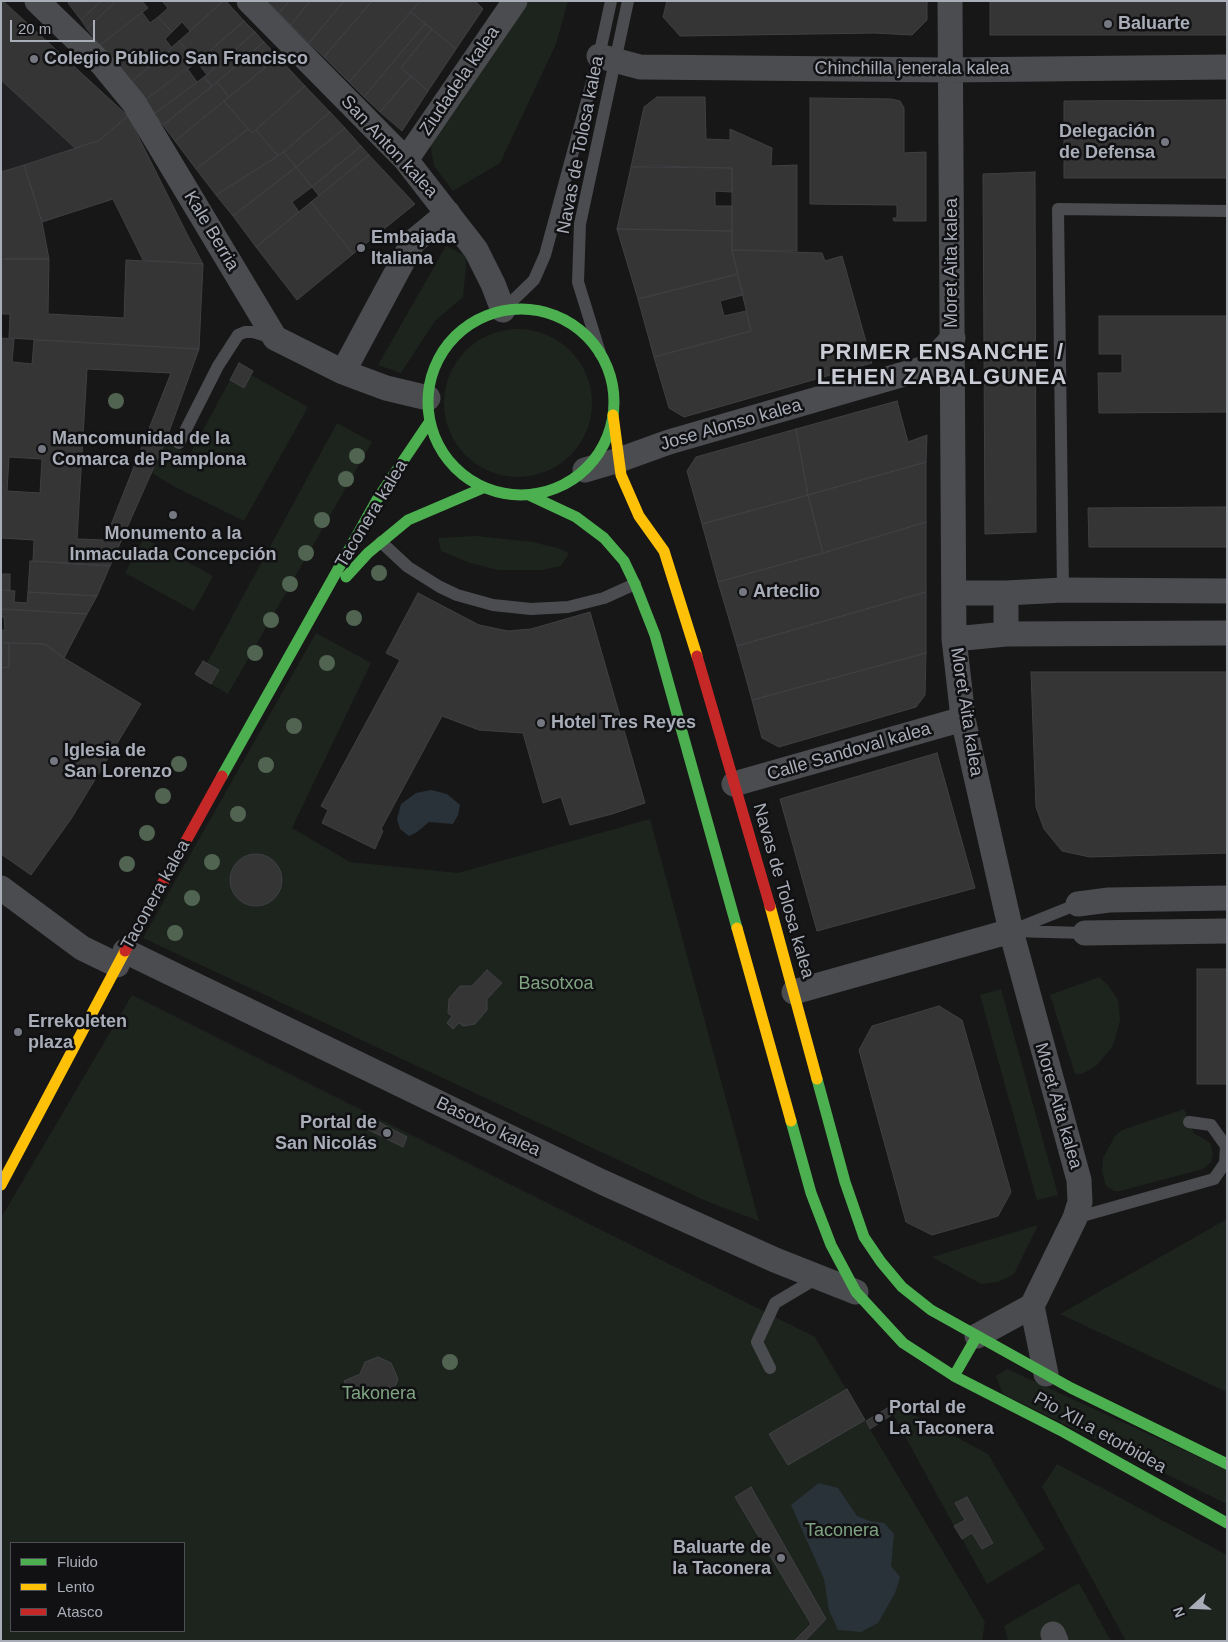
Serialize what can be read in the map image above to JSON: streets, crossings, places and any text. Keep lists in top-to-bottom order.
{
  "streets": {
    "street": [
      "Chinchilla jenerala kalea",
      "Ziudadela kalea",
      "Navas de Tolosa kalea",
      "San Anton kalea",
      "Kale Berria",
      "Moret Aita kalea",
      "Jose Alonso kalea",
      "Taconera kalea",
      "Calle Sandoval kalea",
      "Basotxo kalea",
      "Pio XII.a etorbidea"
    ]
  },
  "crossings": [
    ["Chinchilla jenerala kalea", "Navas de Tolosa kalea"],
    ["Chinchilla jenerala kalea", "Moret Aita kalea"],
    ["Ziudadela kalea", "San Anton kalea"],
    ["Navas de Tolosa kalea", "San Anton kalea"],
    ["Navas de Tolosa kalea", "Jose Alonso kalea"],
    ["Navas de Tolosa kalea", "Calle Sandoval kalea"],
    ["Navas de Tolosa kalea", "Pio XII.a etorbidea"],
    ["Moret Aita kalea", "Jose Alonso kalea"],
    ["Moret Aita kalea", "Calle Sandoval kalea"],
    ["Taconera kalea", "Basotxo kalea"],
    ["Basotxo kalea", "Pio XII.a etorbidea"]
  ],
  "districts": ["PRIMER ENSANCHE / LEHEN ZABALGUNEA"],
  "parks": ["Basotxoa", "Takonera", "Taconera"],
  "places": [
    "Baluarte",
    "Colegio Público San Francisco",
    "Delegación de Defensa",
    "Embajada Italiana",
    "Mancomunidad de la Comarca de Pamplona",
    "Monumento a la Inmaculada Concepción",
    "Arteclio",
    "Hotel Tres Reyes",
    "Iglesia de San Lorenzo",
    "Errekoleten plaza",
    "Portal de San Nicolás",
    "Portal de La Taconera",
    "Baluarte de la Taconera"
  ],
  "legend": ["Fluido", "Lento", "Atasco"],
  "scale_bar": "20 m",
  "north": "left"
}
